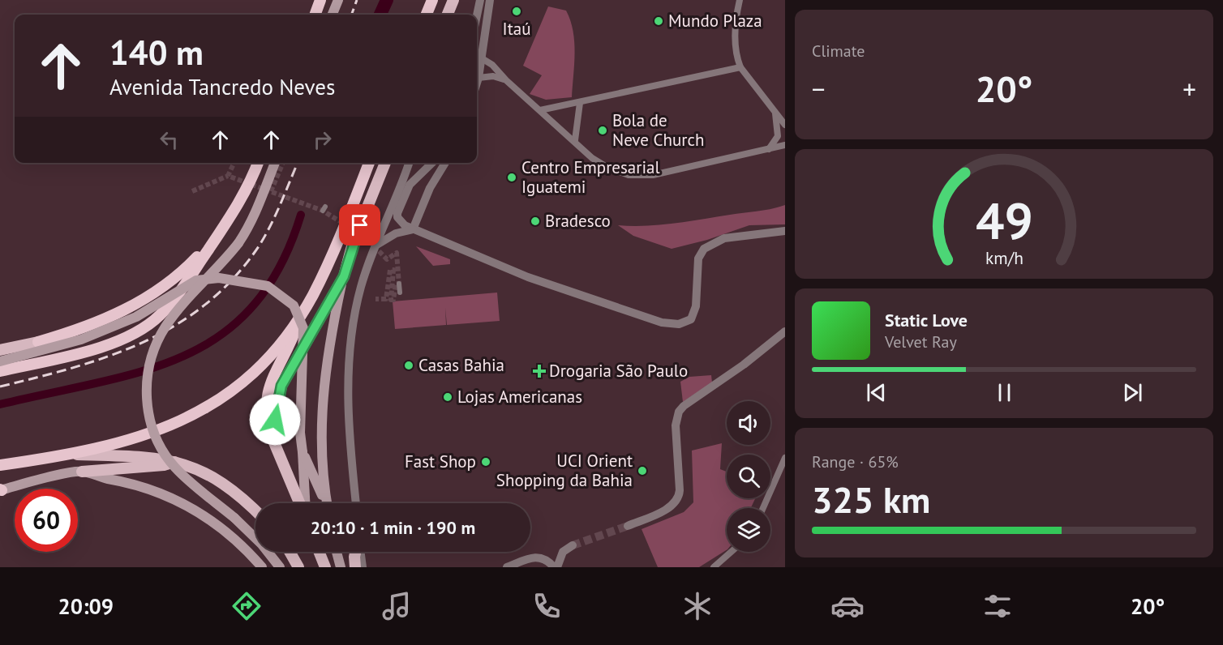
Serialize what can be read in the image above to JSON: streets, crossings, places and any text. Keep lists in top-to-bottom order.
{
  "places": {
    "other": [
      "Itaú",
      "Mundo Plaza",
      "Bola de Neve Church",
      "Centro Empresarial Iguatemi",
      "Bradesco",
      "Casas Bahia",
      "Lojas Americanas",
      "Fast Shop",
      "UCI Orient Shopping da Bahia"
    ],
    "health": ["Drogaria São Paulo"]
  },
  "page": {
    "tile": [
      "Climate",
      ["Range · 65%", "325 km"]
    ],
    "turn": ["140 m", "Avenida Tancredo Neves"],
    "heat": ["−", "20°", "+"],
    "song": ["Static Love", "Velvet Ray"],
    "limit": "60",
    "trip": "20:10 · 1 min · 190 m",
    "tabs": ["20:09", "20°"],
    "gauge": ["49", "km/h"]
  }
}
